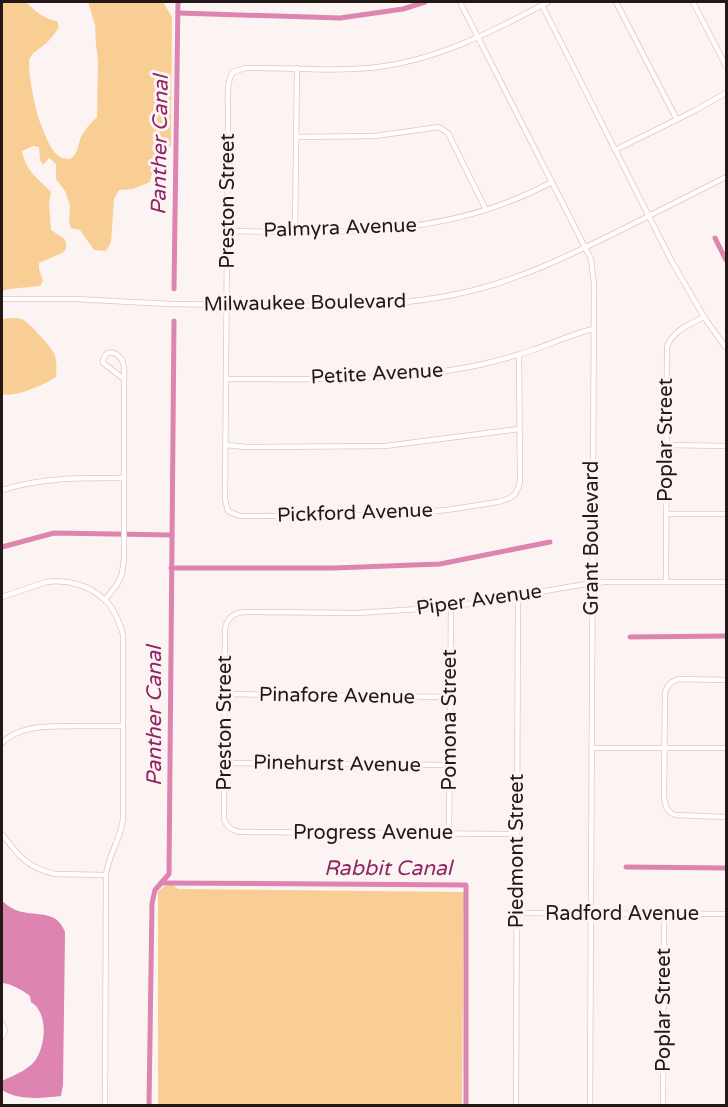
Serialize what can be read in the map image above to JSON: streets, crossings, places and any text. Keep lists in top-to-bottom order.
{
  "streets": {
    "street": [
      "Preston Street",
      "Palmyra Avenue",
      "Milwaukee Boulevard",
      "Petite Avenue",
      "Poplar Street",
      "Pickford Avenue",
      "Grant Boulevard",
      "Piper Avenue",
      "Pinafore Avenue",
      "Pomona Street",
      "Pinehurst Avenue",
      "Progress Avenue",
      "Piedmont Street",
      "Radford Avenue"
    ]
  },
  "crossings": [
    ["Preston Street", "Palmyra Avenue"],
    ["Preston Street", "Milwaukee Boulevard"],
    ["Preston Street", "Petite Avenue"],
    ["Preston Street", "Pickford Avenue"],
    ["Preston Street", "Piper Avenue"],
    ["Preston Street", "Pinafore Avenue"],
    ["Preston Street", "Pinehurst Avenue"],
    ["Preston Street", "Progress Avenue"],
    ["Palmyra Avenue", "Grant Boulevard"],
    ["Milwaukee Boulevard", "Grant Boulevard"],
    ["Petite Avenue", "Grant Boulevard"],
    ["Poplar Street", "Piper Avenue"],
    ["Poplar Street", "Radford Avenue"],
    ["Grant Boulevard", "Piper Avenue"],
    ["Grant Boulevard", "Radford Avenue"],
    ["Piper Avenue", "Pomona Street"],
    ["Piper Avenue", "Piedmont Street"],
    ["Pinafore Avenue", "Pomona Street"],
    ["Pomona Street", "Pinehurst Avenue"],
    ["Pomona Street", "Progress Avenue"],
    ["Progress Avenue", "Piedmont Street"],
    ["Piedmont Street", "Radford Avenue"]
  ],
  "water": ["Panther Canal", "Rabbit Canal"]
}
